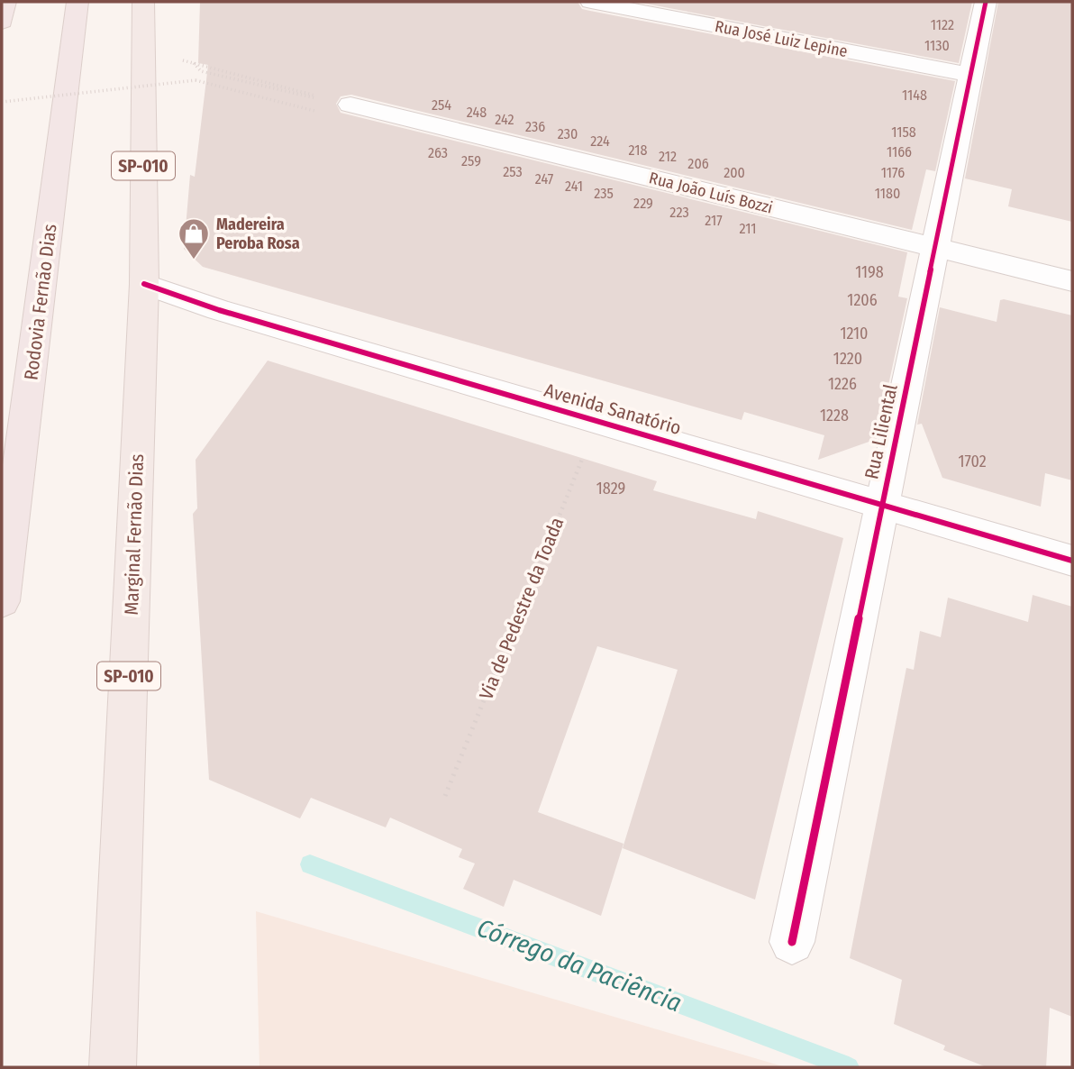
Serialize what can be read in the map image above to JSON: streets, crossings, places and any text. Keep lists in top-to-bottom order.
{
  "streets": {
    "highway": ["SP-010", "Rodovia Fernão Dias", "Marginal Fernão Dias"],
    "street": [
      "Rua José Luiz Lepine",
      "Rua João Luís Bozzi",
      "Avenida Sanatório",
      "Rua Liliental"
    ],
    "path": ["Via de Pedestre da Toada"]
  },
  "crossings": [
    ["Rua José Luiz Lepine", "Rua Liliental"],
    ["Rua João Luís Bozzi", "Rua Liliental"],
    ["Avenida Sanatório", "Rua Liliental"],
    ["Avenida Sanatório", "Marginal Fernão Dias"],
    ["Avenida Sanatório", "Via de Pedestre da Toada"]
  ],
  "water": ["Córrego da Paciência"],
  "places": {
    "shop": ["Madereira Peroba Rosa"]
  },
  "house_numbers": [
    "1122",
    "1130",
    "1148",
    "254",
    "248",
    "242",
    "236",
    "1158",
    "230",
    "224",
    "218",
    "1166",
    "263",
    "212",
    "259",
    "206",
    "253",
    "200",
    "1176",
    "247",
    "241",
    "235",
    "1180",
    "229",
    "223",
    "217",
    "211",
    "1198",
    "1206",
    "1210",
    "1220",
    "1226",
    "1228",
    "1702",
    "1829"
  ]
}
